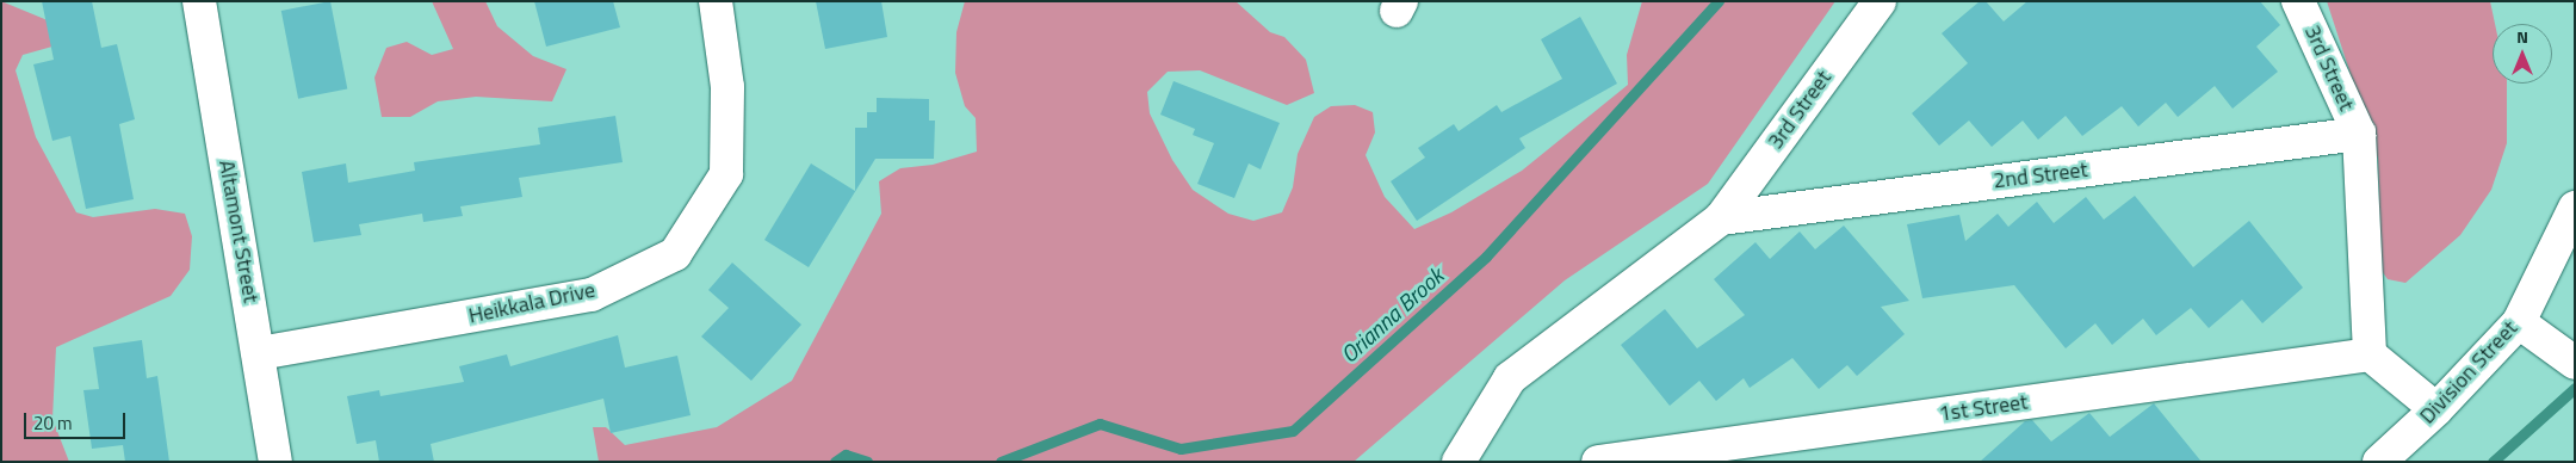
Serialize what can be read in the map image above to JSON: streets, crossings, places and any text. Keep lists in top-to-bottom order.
{
  "streets": {
    "street": [
      "3rd Street",
      "2nd Street",
      "Altamont Street",
      "Heikkala Drive",
      "Division Street",
      "1st Street"
    ]
  },
  "crossings": [
    ["3rd Street", "2nd Street"],
    ["Altamont Street", "Heikkala Drive"]
  ],
  "water": ["Orianna Brook"],
  "scale_bar": "20 m",
  "north": "top"
}
